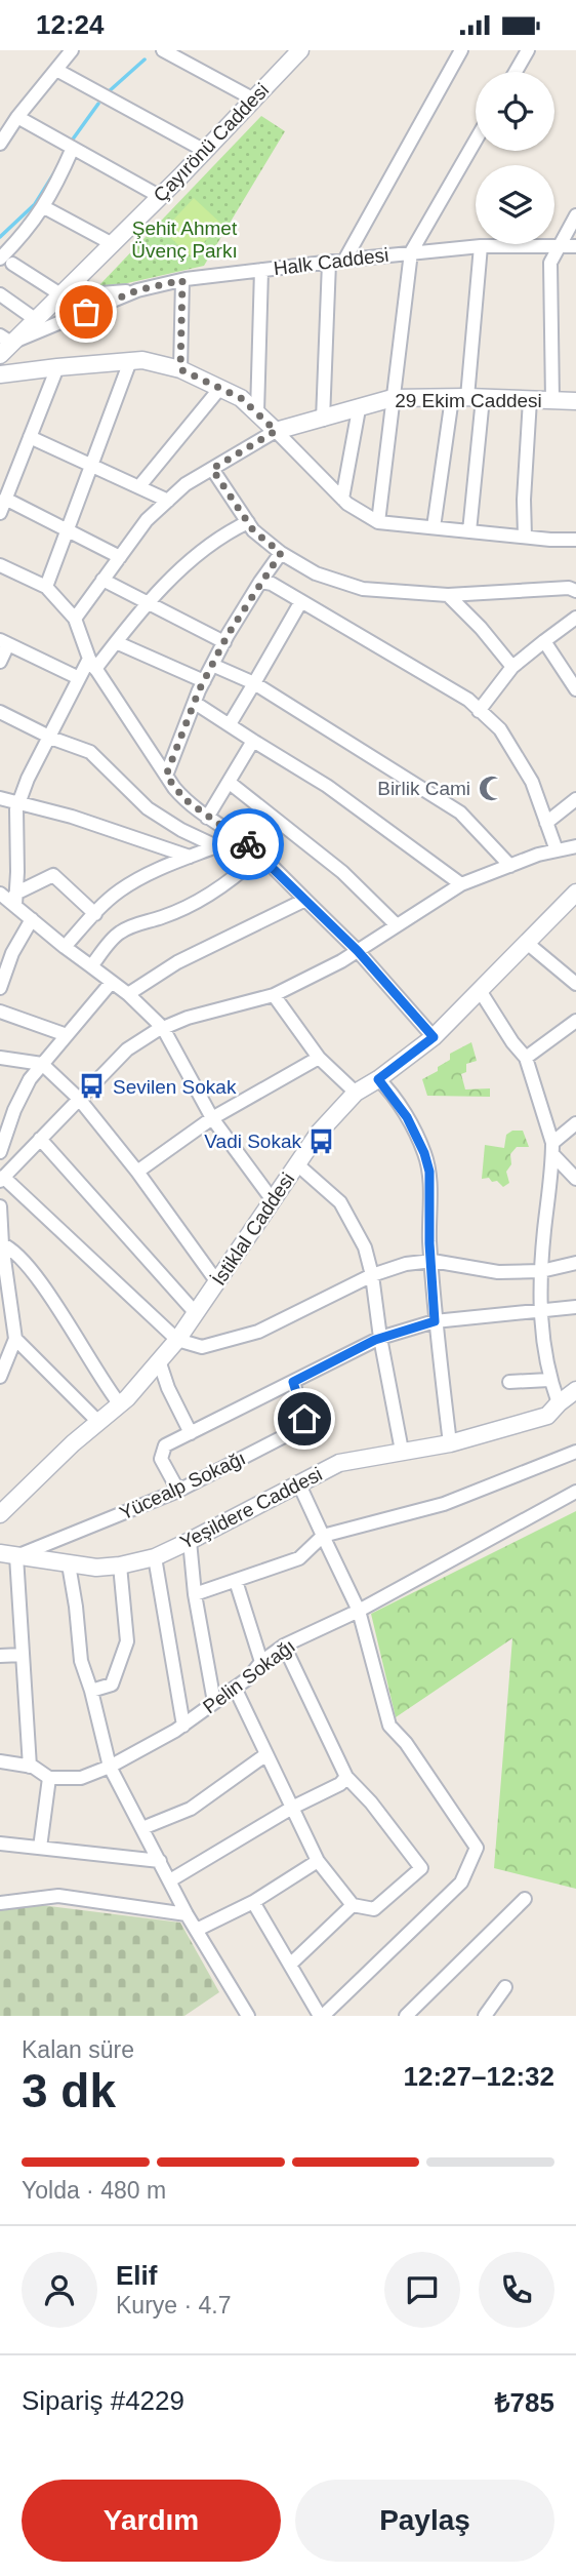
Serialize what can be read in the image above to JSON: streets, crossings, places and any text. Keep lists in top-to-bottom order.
{
  "streets": {
    "street": [
      "Çayırönü Caddesi",
      "Halk Caddesi",
      "29 Ekim Caddesi",
      "İstiklal Caddesi",
      "Yücealp Sokağı",
      "Yeşildere Caddesi",
      "Pelin Sokağı"
    ]
  },
  "crossings": [
    ["Çayırönü Caddesi", "Halk Caddesi"],
    ["Yücealp Sokağı", "Yeşildere Caddesi"]
  ],
  "parks": ["Şehit Ahmet Üvenç Parkı"],
  "places": {
    "mosque": ["Birlik Cami"],
    "bus stop": ["Sevilen Sokak", "Vadi Sokak"]
  },
  "page": {
    "status": "12:24",
    "heading": ["3 dk", "Kalan süre", "12:27–12:32"],
    "panel": [
      "Elif",
      "Kurye · 4.7",
      "Sipariş #4229",
      "₺785"
    ],
    "bar": "Yolda · 480 m",
    "buttons": ["Yardım", "Paylaş"]
  }
}
